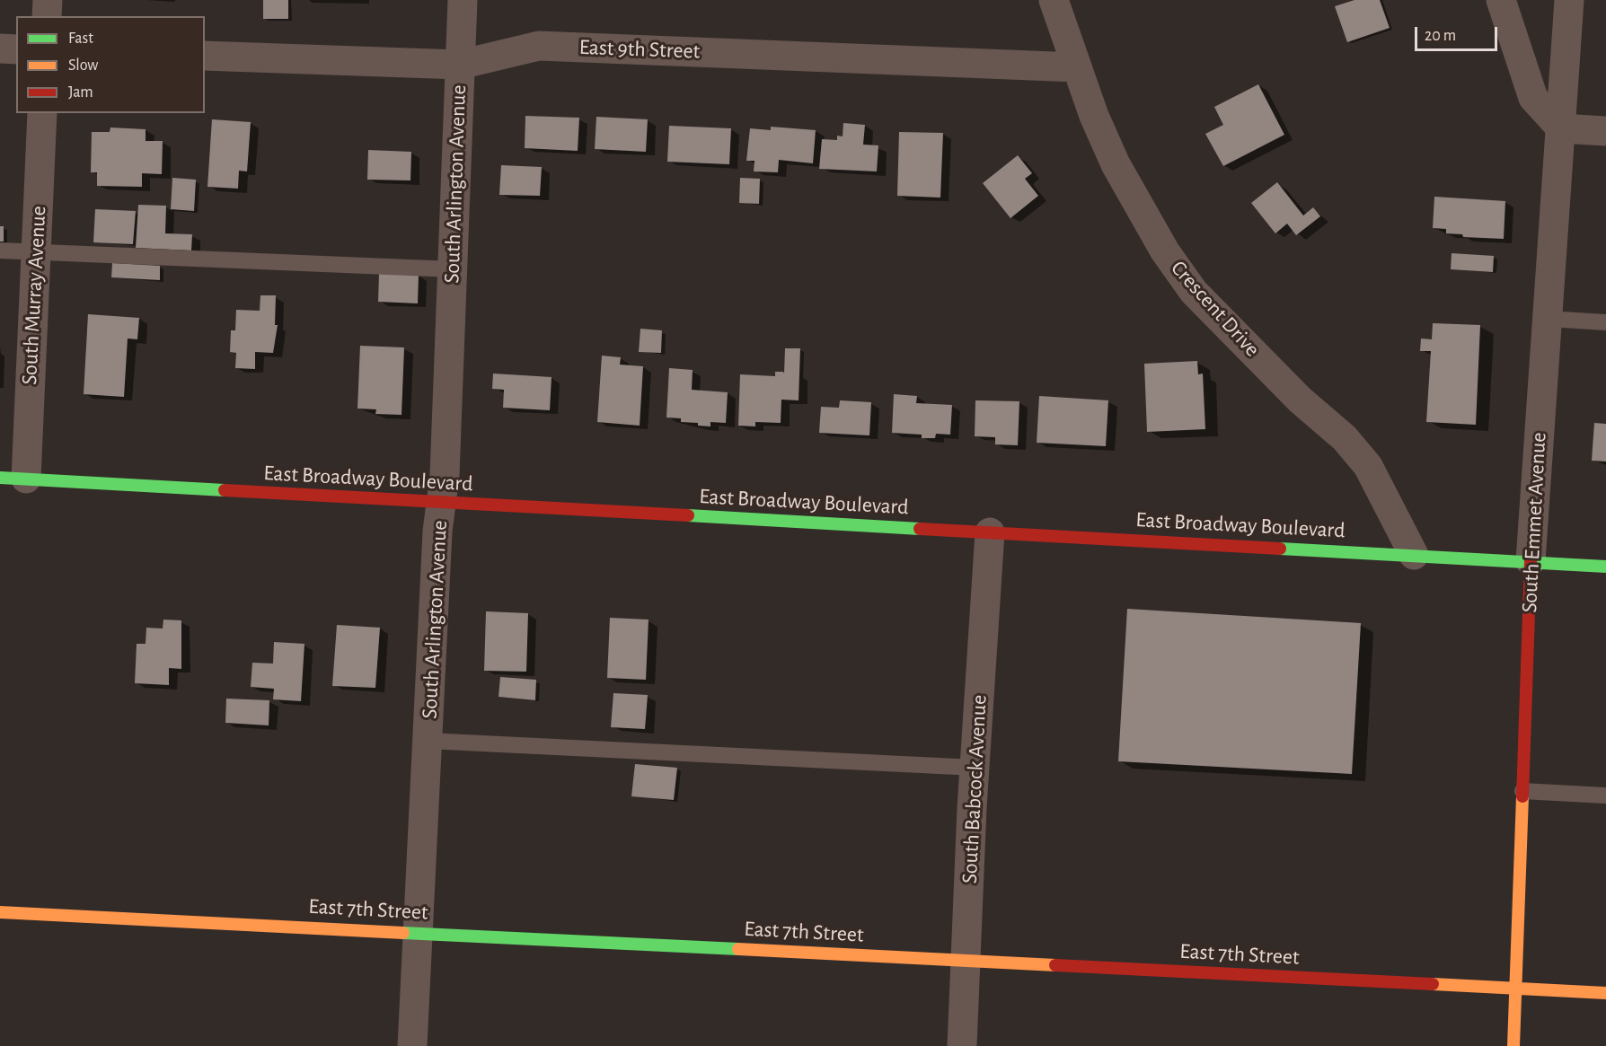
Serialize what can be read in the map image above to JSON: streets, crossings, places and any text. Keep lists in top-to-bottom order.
{
  "streets": {
    "main road": ["East Broadway Boulevard", "South Emmet Avenue", "East 7th Street"],
    "street": [
      "East 9th Street",
      "South Arlington Avenue",
      "South Murray Avenue",
      "Crescent Drive",
      "South Babcock Avenue"
    ]
  },
  "crossings": [
    ["East 9th Street", "South Arlington Avenue"],
    ["East 9th Street", "Crescent Drive"],
    ["South Arlington Avenue", "East Broadway Boulevard"],
    ["South Arlington Avenue", "East 7th Street"],
    ["South Murray Avenue", "East Broadway Boulevard"],
    ["Crescent Drive", "East Broadway Boulevard"],
    ["East Broadway Boulevard", "South Emmet Avenue"],
    ["East Broadway Boulevard", "South Babcock Avenue"],
    ["South Emmet Avenue", "East 7th Street"],
    ["South Babcock Avenue", "East 7th Street"]
  ],
  "legend": ["Fast", "Slow", "Jam"],
  "scale_bar": "20 m"
}
